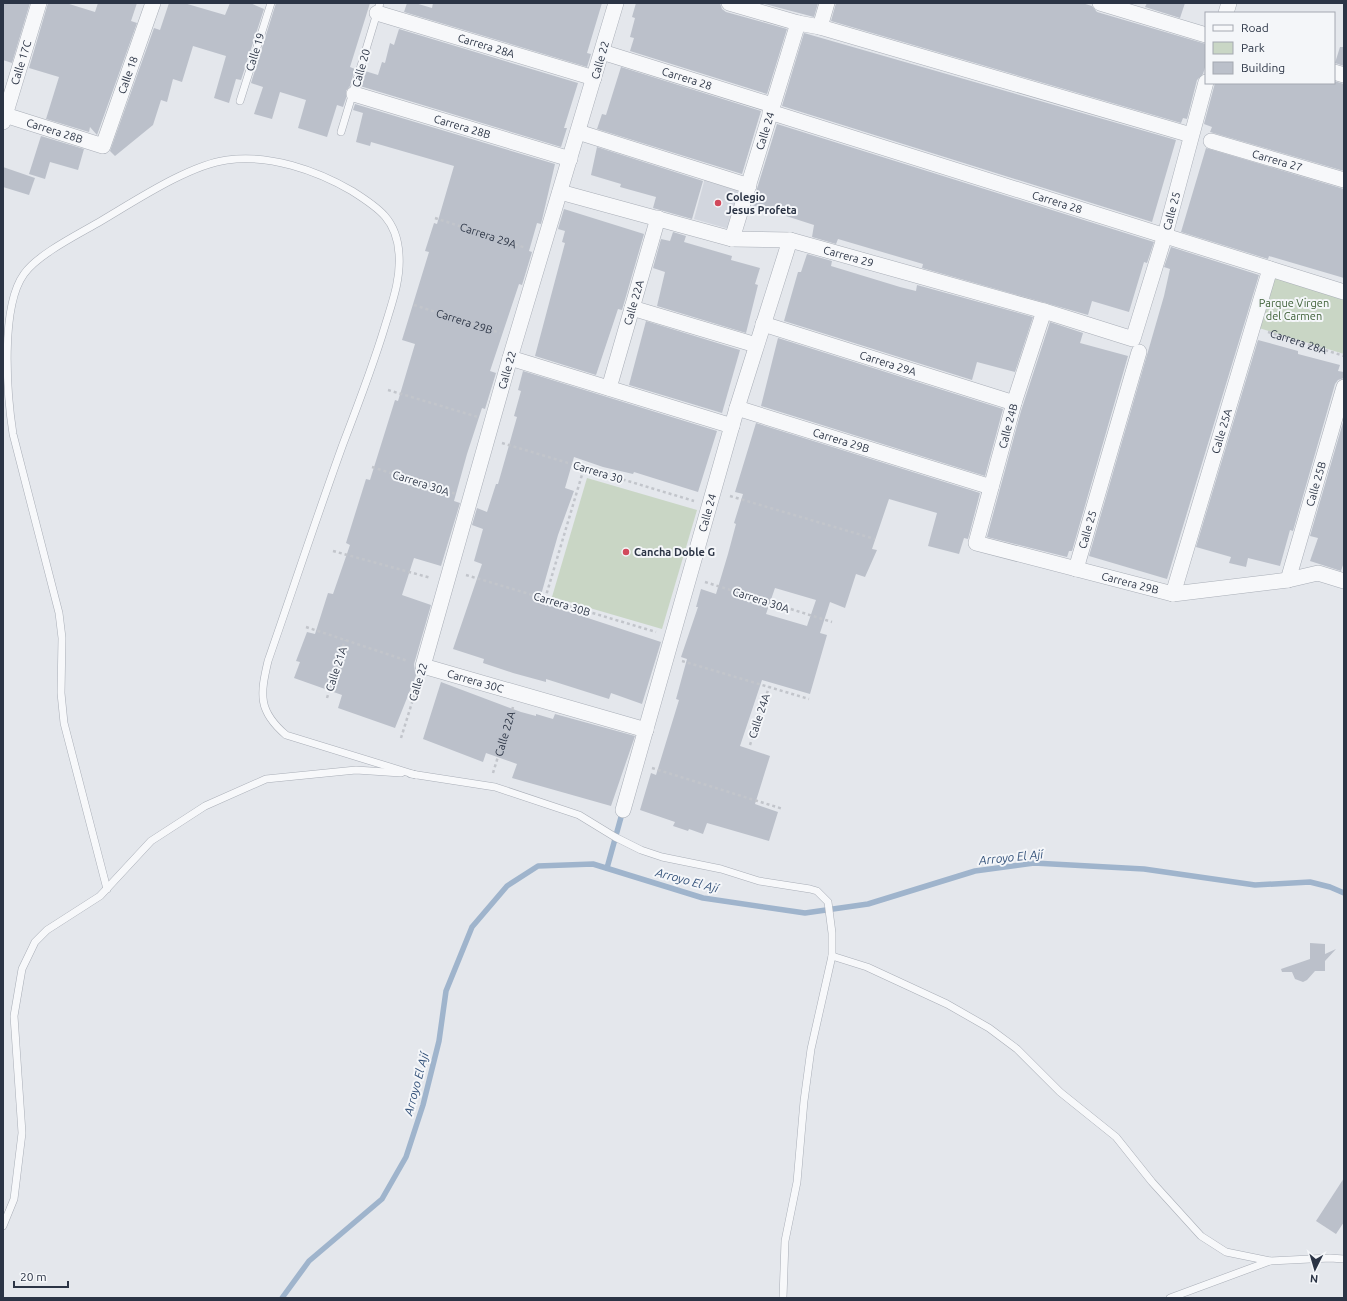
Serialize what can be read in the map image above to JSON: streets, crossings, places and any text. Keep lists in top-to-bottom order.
{
  "streets": {
    "street": [
      "Carrera 28A",
      "Calle 22",
      "Calle 17C",
      "Calle 18",
      "Carrera 28",
      "Carrera 28B",
      "Calle 24",
      "Carrera 27",
      "Calle 25",
      "Carrera 29A",
      "Carrera 29",
      "Calle 22A",
      "Carrera 29B",
      "Calle 24B",
      "Calle 25A",
      "Calle 25B",
      "Carrera 30C"
    ],
    "lane": ["Calle 19", "Calle 20"],
    "path": [
      "Carrera 30",
      "Carrera 30A",
      "Carrera 30B",
      "Calle 21A",
      "Calle 24A"
    ]
  },
  "crossings": [
    ["Carrera 28A", "Calle 22"],
    ["Carrera 28A", "Calle 20"],
    ["Carrera 28A", "Calle 25A"],
    ["Calle 22", "Carrera 28"],
    ["Calle 22", "Carrera 28B"],
    ["Calle 22", "Carrera 29A"],
    ["Calle 22", "Carrera 29"],
    ["Calle 22", "Carrera 29B"],
    ["Calle 22", "Carrera 30"],
    ["Calle 22", "Carrera 30A"],
    ["Calle 22", "Carrera 30B"],
    ["Calle 22", "Carrera 30C"],
    ["Calle 17C", "Carrera 28B"],
    ["Calle 20", "Carrera 28B"],
    ["Calle 18", "Carrera 28B"],
    ["Carrera 28", "Calle 24"],
    ["Carrera 28", "Calle 25"],
    ["Carrera 28", "Calle 25A"],
    ["Calle 24", "Carrera 29A"],
    ["Calle 24", "Carrera 29"],
    ["Calle 24", "Carrera 29B"],
    ["Calle 24", "Carrera 30"],
    ["Calle 24", "Carrera 30A"],
    ["Calle 24", "Carrera 30B"],
    ["Calle 24", "Carrera 30C"],
    ["Calle 25", "Carrera 29"],
    ["Calle 25", "Carrera 29B"],
    ["Carrera 29A", "Calle 24B"],
    ["Carrera 29", "Calle 22A"],
    ["Carrera 29", "Calle 24B"],
    ["Calle 22A", "Carrera 30C"],
    ["Carrera 29B", "Calle 24B"],
    ["Carrera 29B", "Calle 25A"],
    ["Carrera 29B", "Calle 25B"]
  ],
  "water": ["Arroyo El Ají"],
  "parks": ["Parque Virgen del Carmen"],
  "places": ["Colegio Jesus Profeta", "Cancha Doble G"],
  "legend": ["Road", "Park", "Building"],
  "scale_bar": "20 m",
  "north": "bottom"
}
